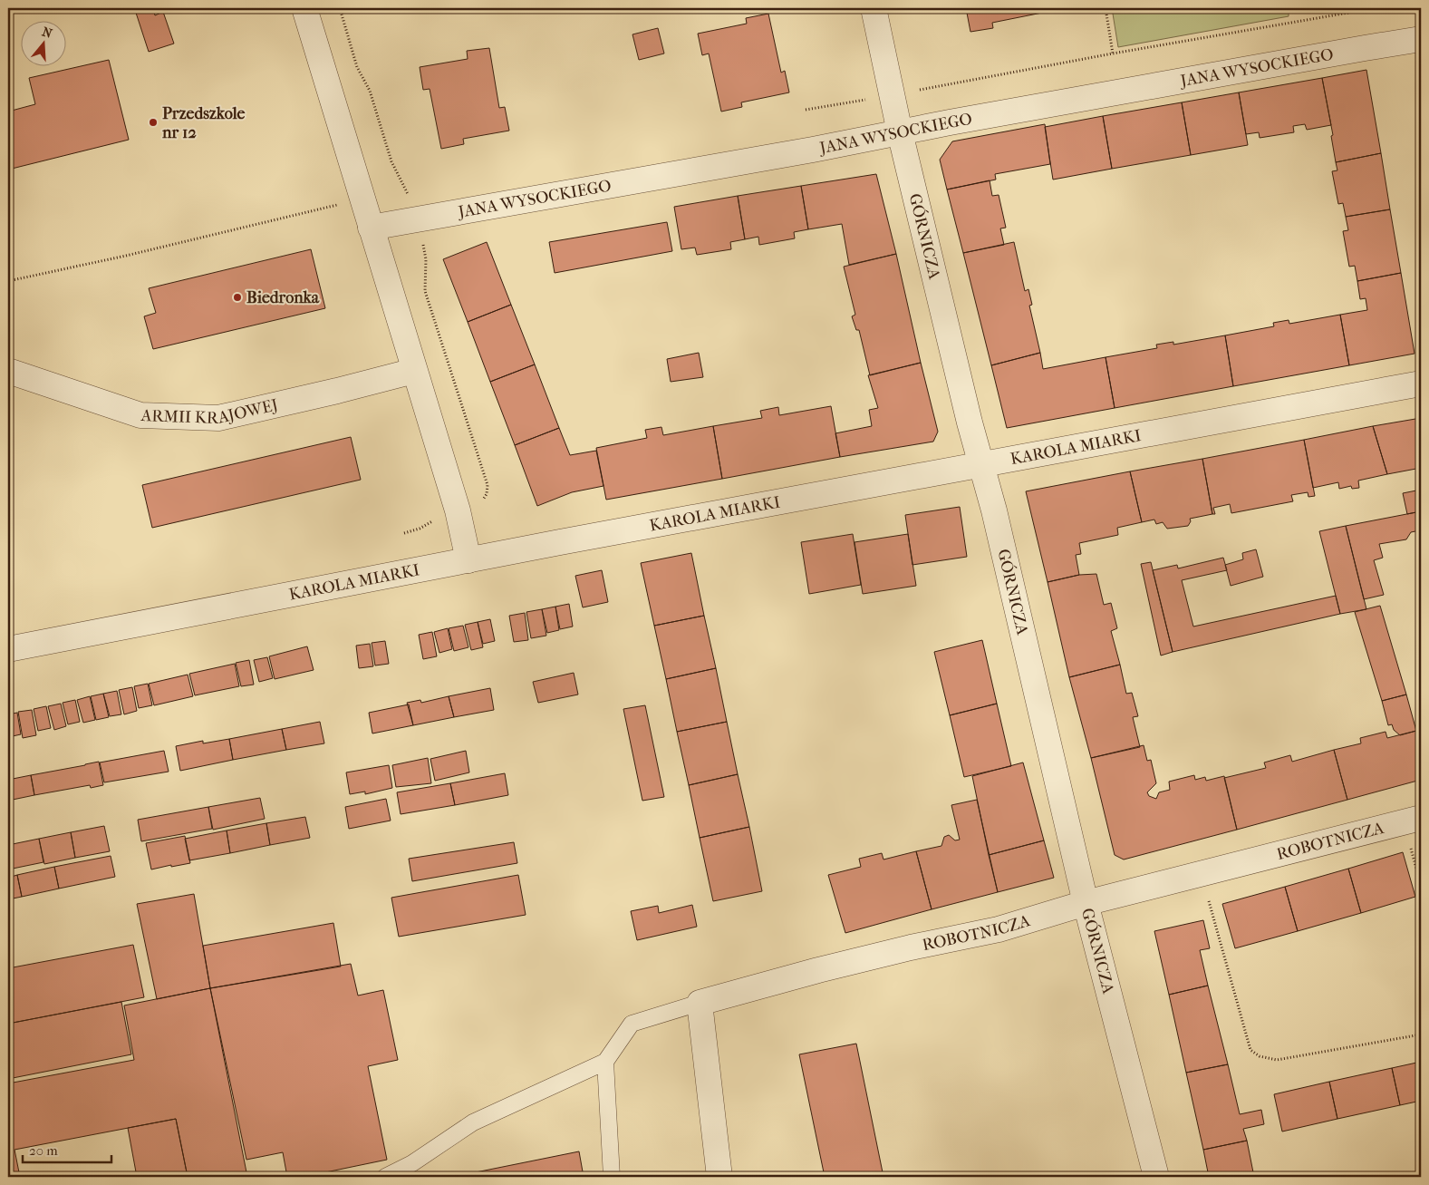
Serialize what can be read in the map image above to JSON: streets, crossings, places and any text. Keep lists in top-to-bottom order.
{
  "streets": {
    "street": [
      "JANA WYSOCKIEGO",
      "GÓRNICZA",
      "ARMII KRAJOWEJ",
      "KAROLA MIARKI",
      "ROBOTNICZA"
    ]
  },
  "crossings": [
    ["JANA WYSOCKIEGO", "GÓRNICZA"],
    ["GÓRNICZA", "KAROLA MIARKI"],
    ["GÓRNICZA", "ROBOTNICZA"]
  ],
  "places": ["Przedszkole nr 12", "Biedronka"],
  "scale_bar": "20 m",
  "north": "top"
}
